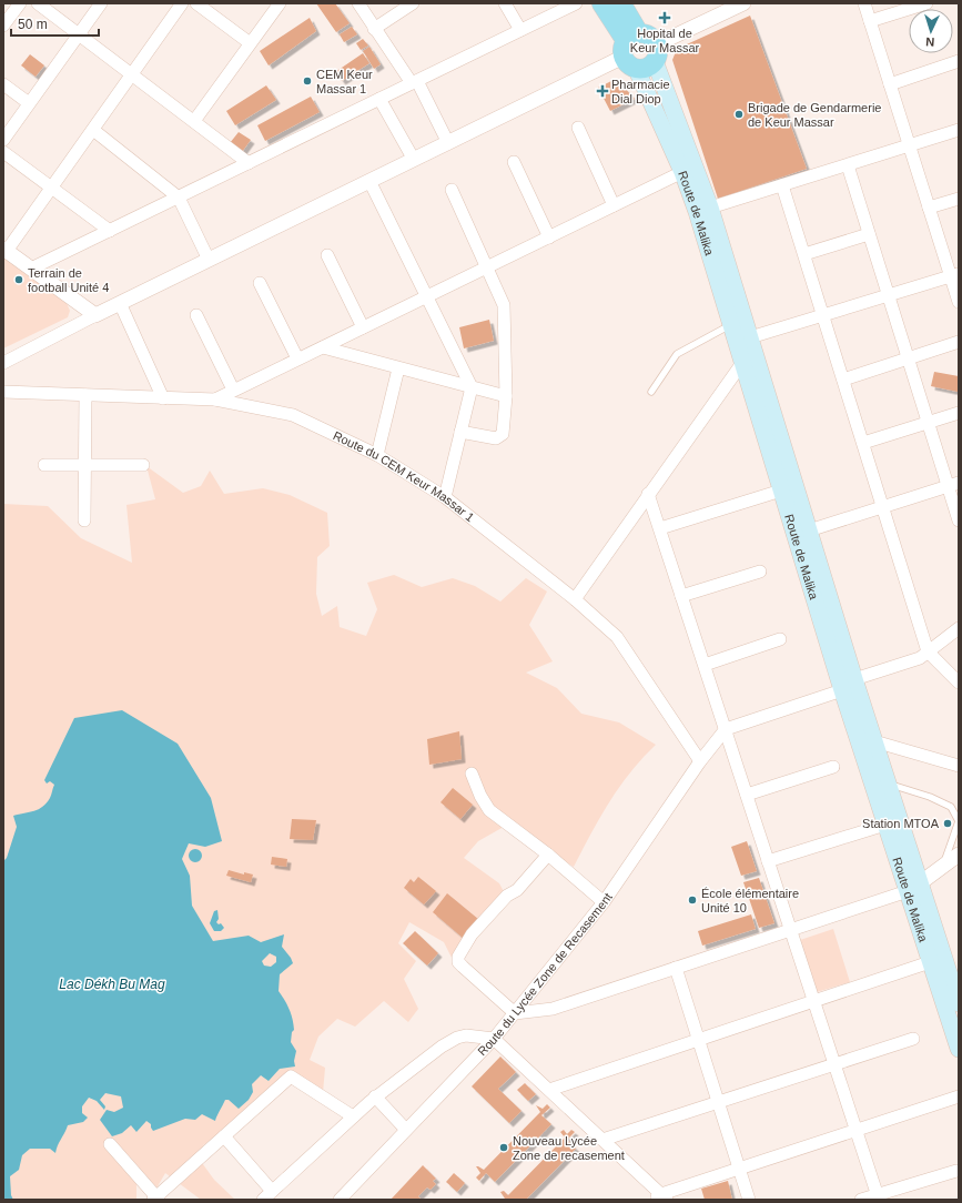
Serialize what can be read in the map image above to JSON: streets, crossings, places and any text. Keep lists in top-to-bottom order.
{
  "streets": {
    "main road": ["Route de Malika"],
    "street": ["Route du CEM Keur Massar 1", "Route du Lycée Zone de Recasement"]
  },
  "crossings": [
    ["Route du CEM Keur Massar 1", "Route du Lycée Zone de Recasement"]
  ],
  "water": ["Lac Dékh Bu Mag"],
  "places": {
    "health": ["Hopital de Keur Massar", "Pharmacie Dial Diop"],
    "other": [
      "CEM Keur Massar 1",
      "Brigade de Gendarmerie de Keur Massar",
      "Terrain de football Unité 4",
      "Station MTOA",
      "École élémentaire Unité 10",
      "Nouveau Lycée Zone de recasement"
    ]
  },
  "scale_bar": "50 m",
  "north": "bottom"
}
